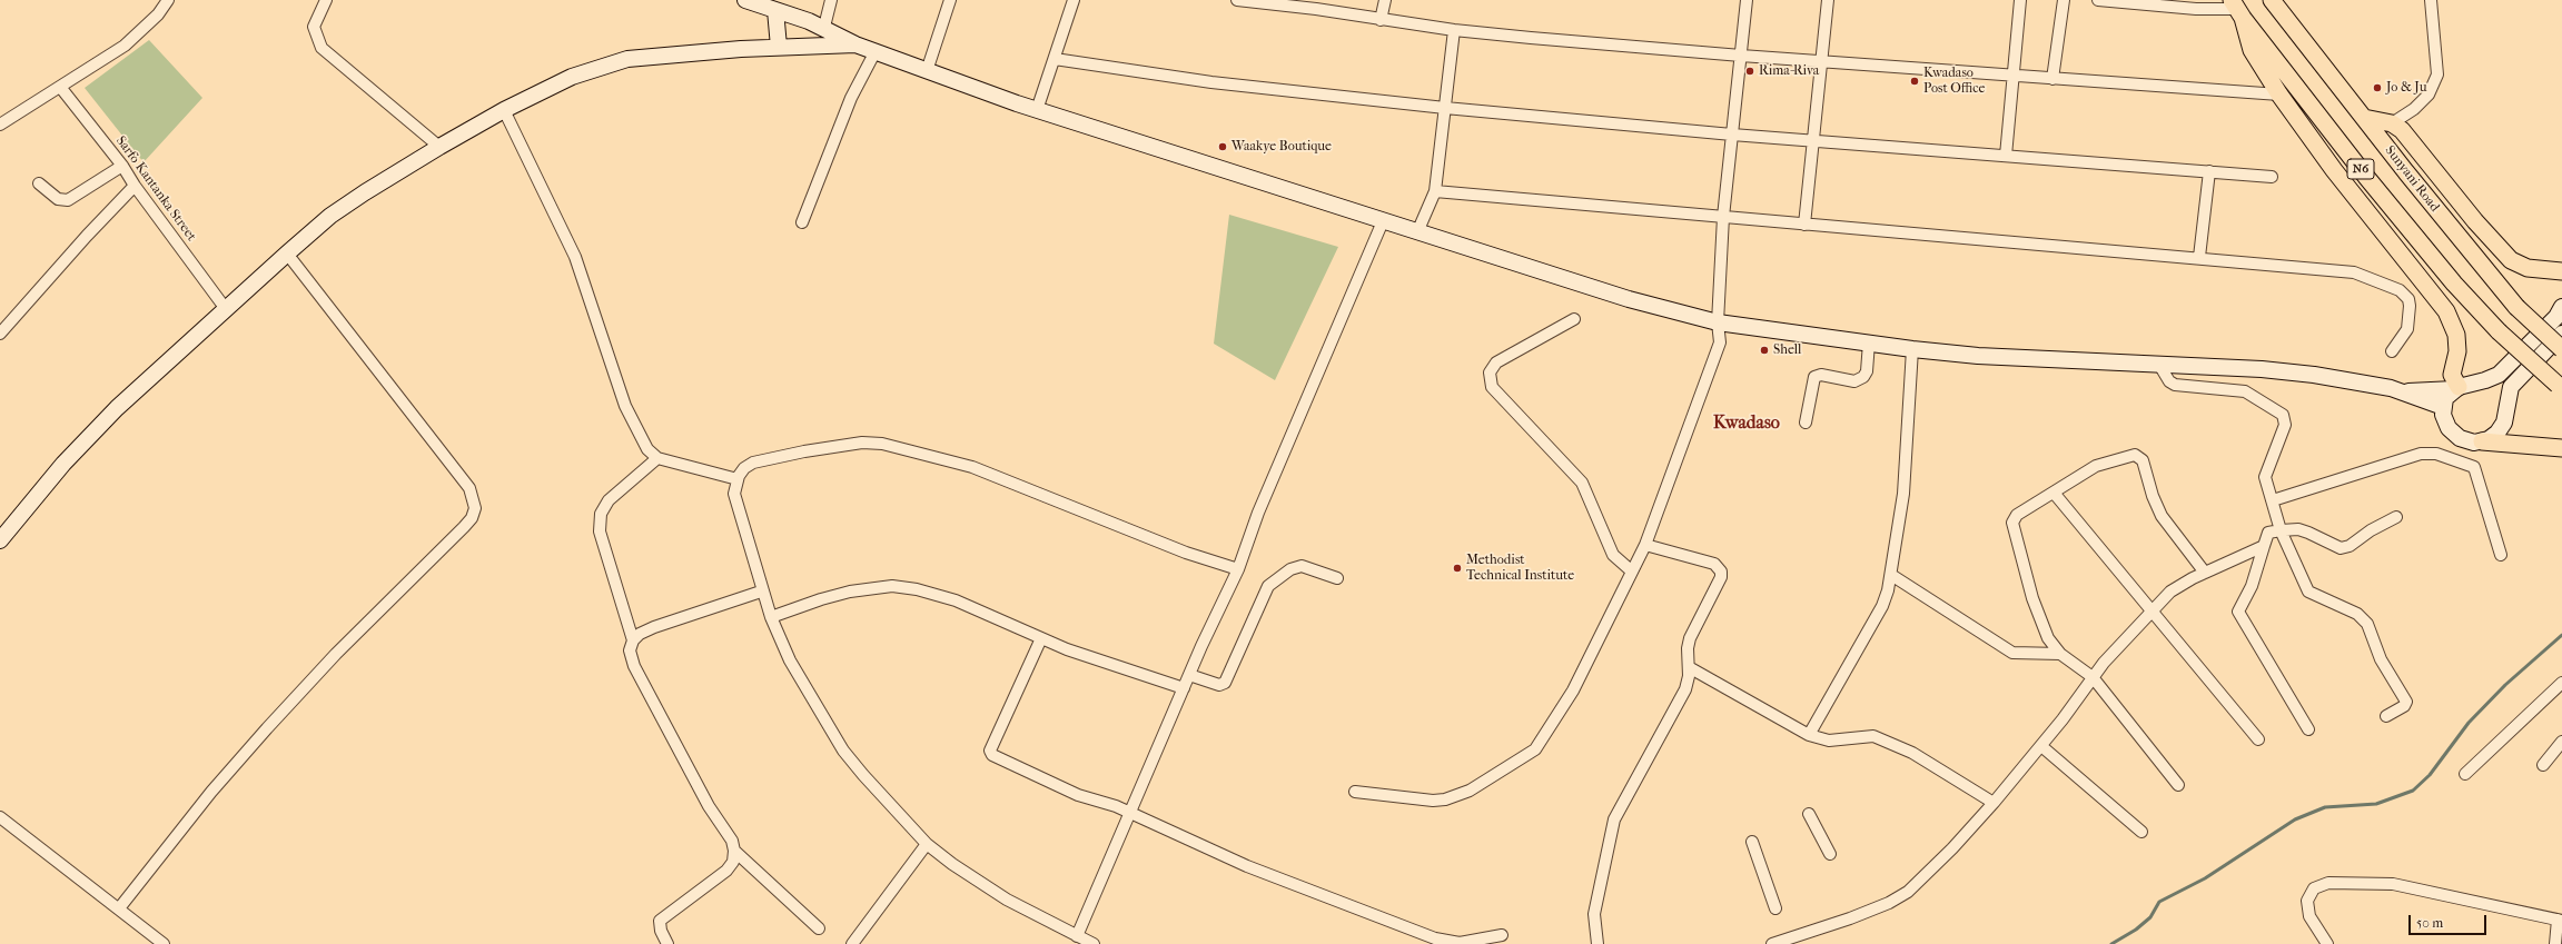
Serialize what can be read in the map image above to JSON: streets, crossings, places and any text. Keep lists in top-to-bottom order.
{
  "streets": {
    "main road": ["N6", "Sunyani Road"],
    "street": ["Sarfo Kantanka Street"]
  },
  "districts": ["Kwadaso"],
  "places": [
    "Rima-Riva",
    "Kwadaso Post Office",
    "Jo & Ju",
    "Waakye Boutique",
    "Shell",
    "Methodist Technical Institute"
  ],
  "scale_bar": "50 m"
}
